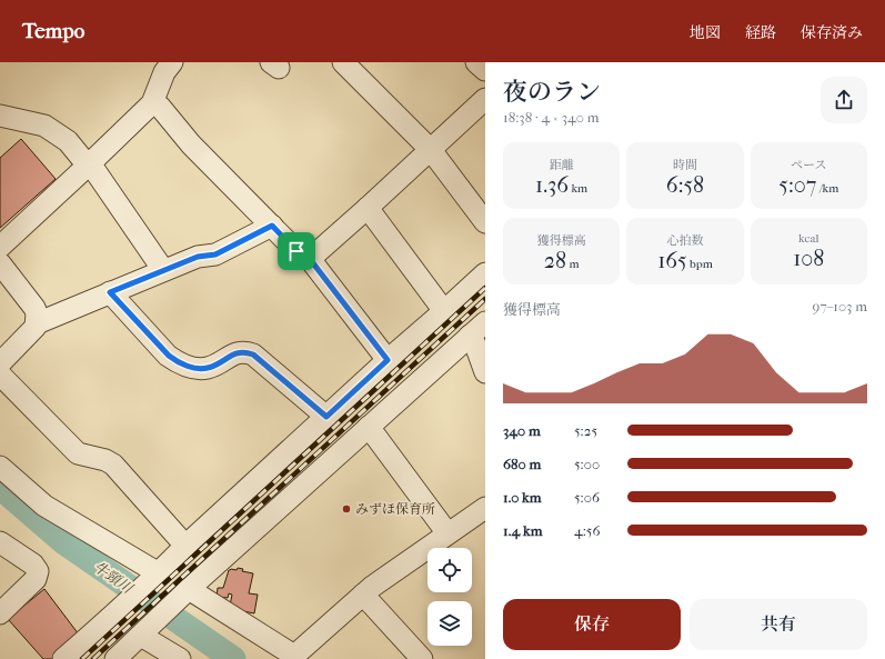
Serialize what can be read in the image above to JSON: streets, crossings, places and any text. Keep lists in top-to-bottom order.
{
  "water": ["牛頸川"],
  "places": ["みずほ保育所"],
  "page": {
    "header": "Tempo",
    "nav": ["地図", "経路", "保存済み"],
    "heading": ["夜のラン", "18:38 · 4 × 340 m"],
    "stats": [
      ["距離", "1.36 km"],
      ["時間", "6:58"],
      ["ペース", "5:07 /km"],
      ["獲得標高", "28 m"],
      ["心拍数", "165 bpm"],
      ["kcal", "108"]
    ],
    "chart": ["獲得標高", "97–103 m"],
    "list": [
      {
        "name": "340 m",
        "note": "5:25"
      },
      {
        "name": "680 m",
        "note": "5:00"
      },
      {
        "name": "1.0 km",
        "note": "5:06"
      },
      {
        "name": "1.4 km",
        "note": "4:56"
      }
    ],
    "buttons": ["保存", "共有"]
  }
}
